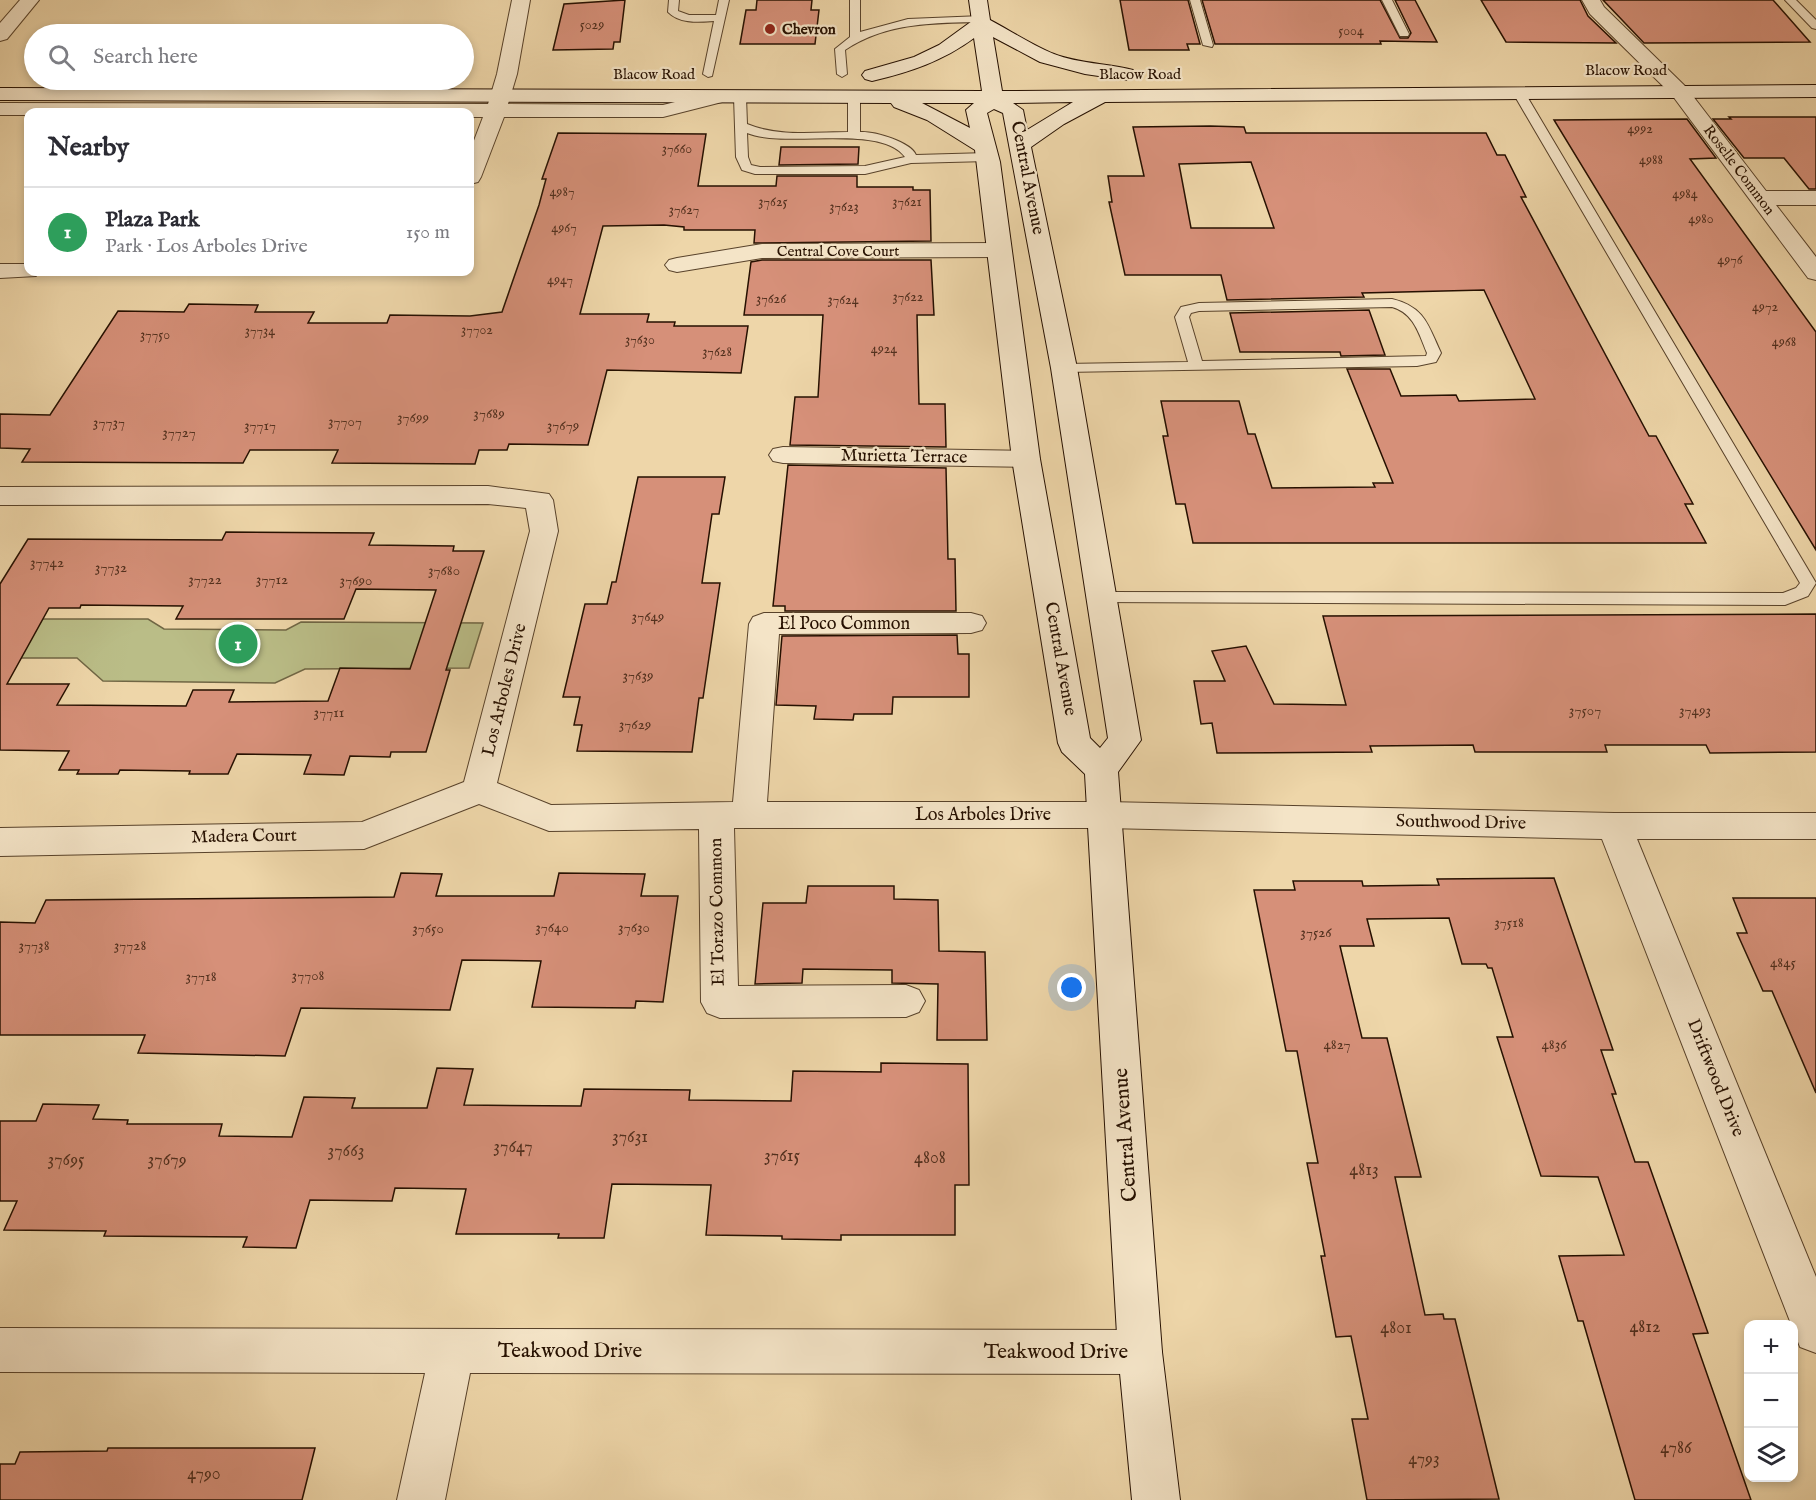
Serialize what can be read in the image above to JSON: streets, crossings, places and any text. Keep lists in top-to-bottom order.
{
  "streets": {
    "street": [
      "Blacow Road",
      "Roselle Common",
      "Central Avenue",
      "Central Cove Court",
      "Murietta Terrace",
      "El Poco Common",
      "Los Arboles Drive",
      "Southwood Drive",
      "Madera Court",
      "El Torazo Common",
      "Driftwood Drive",
      "Teakwood Drive"
    ]
  },
  "crossings": [
    ["Blacow Road", "Roselle Common"],
    ["Central Avenue", "Central Cove Court"],
    ["Central Avenue", "Murietta Terrace"],
    ["Central Avenue", "Los Arboles Drive"],
    ["Central Avenue", "Southwood Drive"],
    ["Central Avenue", "Teakwood Drive"],
    ["El Poco Common", "Los Arboles Drive"],
    ["El Poco Common", "El Torazo Common"],
    ["Los Arboles Drive", "Southwood Drive"],
    ["Los Arboles Drive", "Madera Court"],
    ["Los Arboles Drive", "El Torazo Common"],
    ["Southwood Drive", "Driftwood Drive"]
  ],
  "places": ["Chevron"],
  "house_numbers": [
    "5029",
    "5004",
    "4992",
    "37660",
    "4988",
    "4987",
    "4984",
    "37625",
    "37621",
    "37623",
    "37627",
    "4980",
    "4967",
    "4976",
    "4947",
    "37622",
    "37626",
    "37624",
    "4972",
    "37702",
    "37734",
    "37750",
    "37630",
    "4968",
    "4924",
    "37628",
    "37689",
    "37699",
    "37707",
    "37737",
    "37717",
    "37679",
    "37727",
    "37742",
    "37732",
    "37680",
    "37722",
    "37712",
    "37690",
    "37649",
    "37639",
    "37507",
    "37493",
    "37711",
    "37629",
    "37518",
    "37640",
    "37630",
    "37650",
    "37526",
    "37738",
    "37728",
    "4845",
    "37708",
    "37718",
    "4827",
    "4836",
    "37631",
    "37647",
    "37663",
    "37615",
    "4808",
    "37695",
    "37679",
    "4813",
    "4812",
    "4801",
    "4786",
    "4793",
    "4790"
  ],
  "page": {
    "search": "Search here",
    "heading": "Nearby",
    "list": [
      {
        "mark": "1",
        "name": "Plaza Park",
        "note": "Park · Los Arboles Drive",
        "value": "150 m"
      }
    ],
    "pins": "1",
    "map_buttons": ["+", "−"]
  }
}
